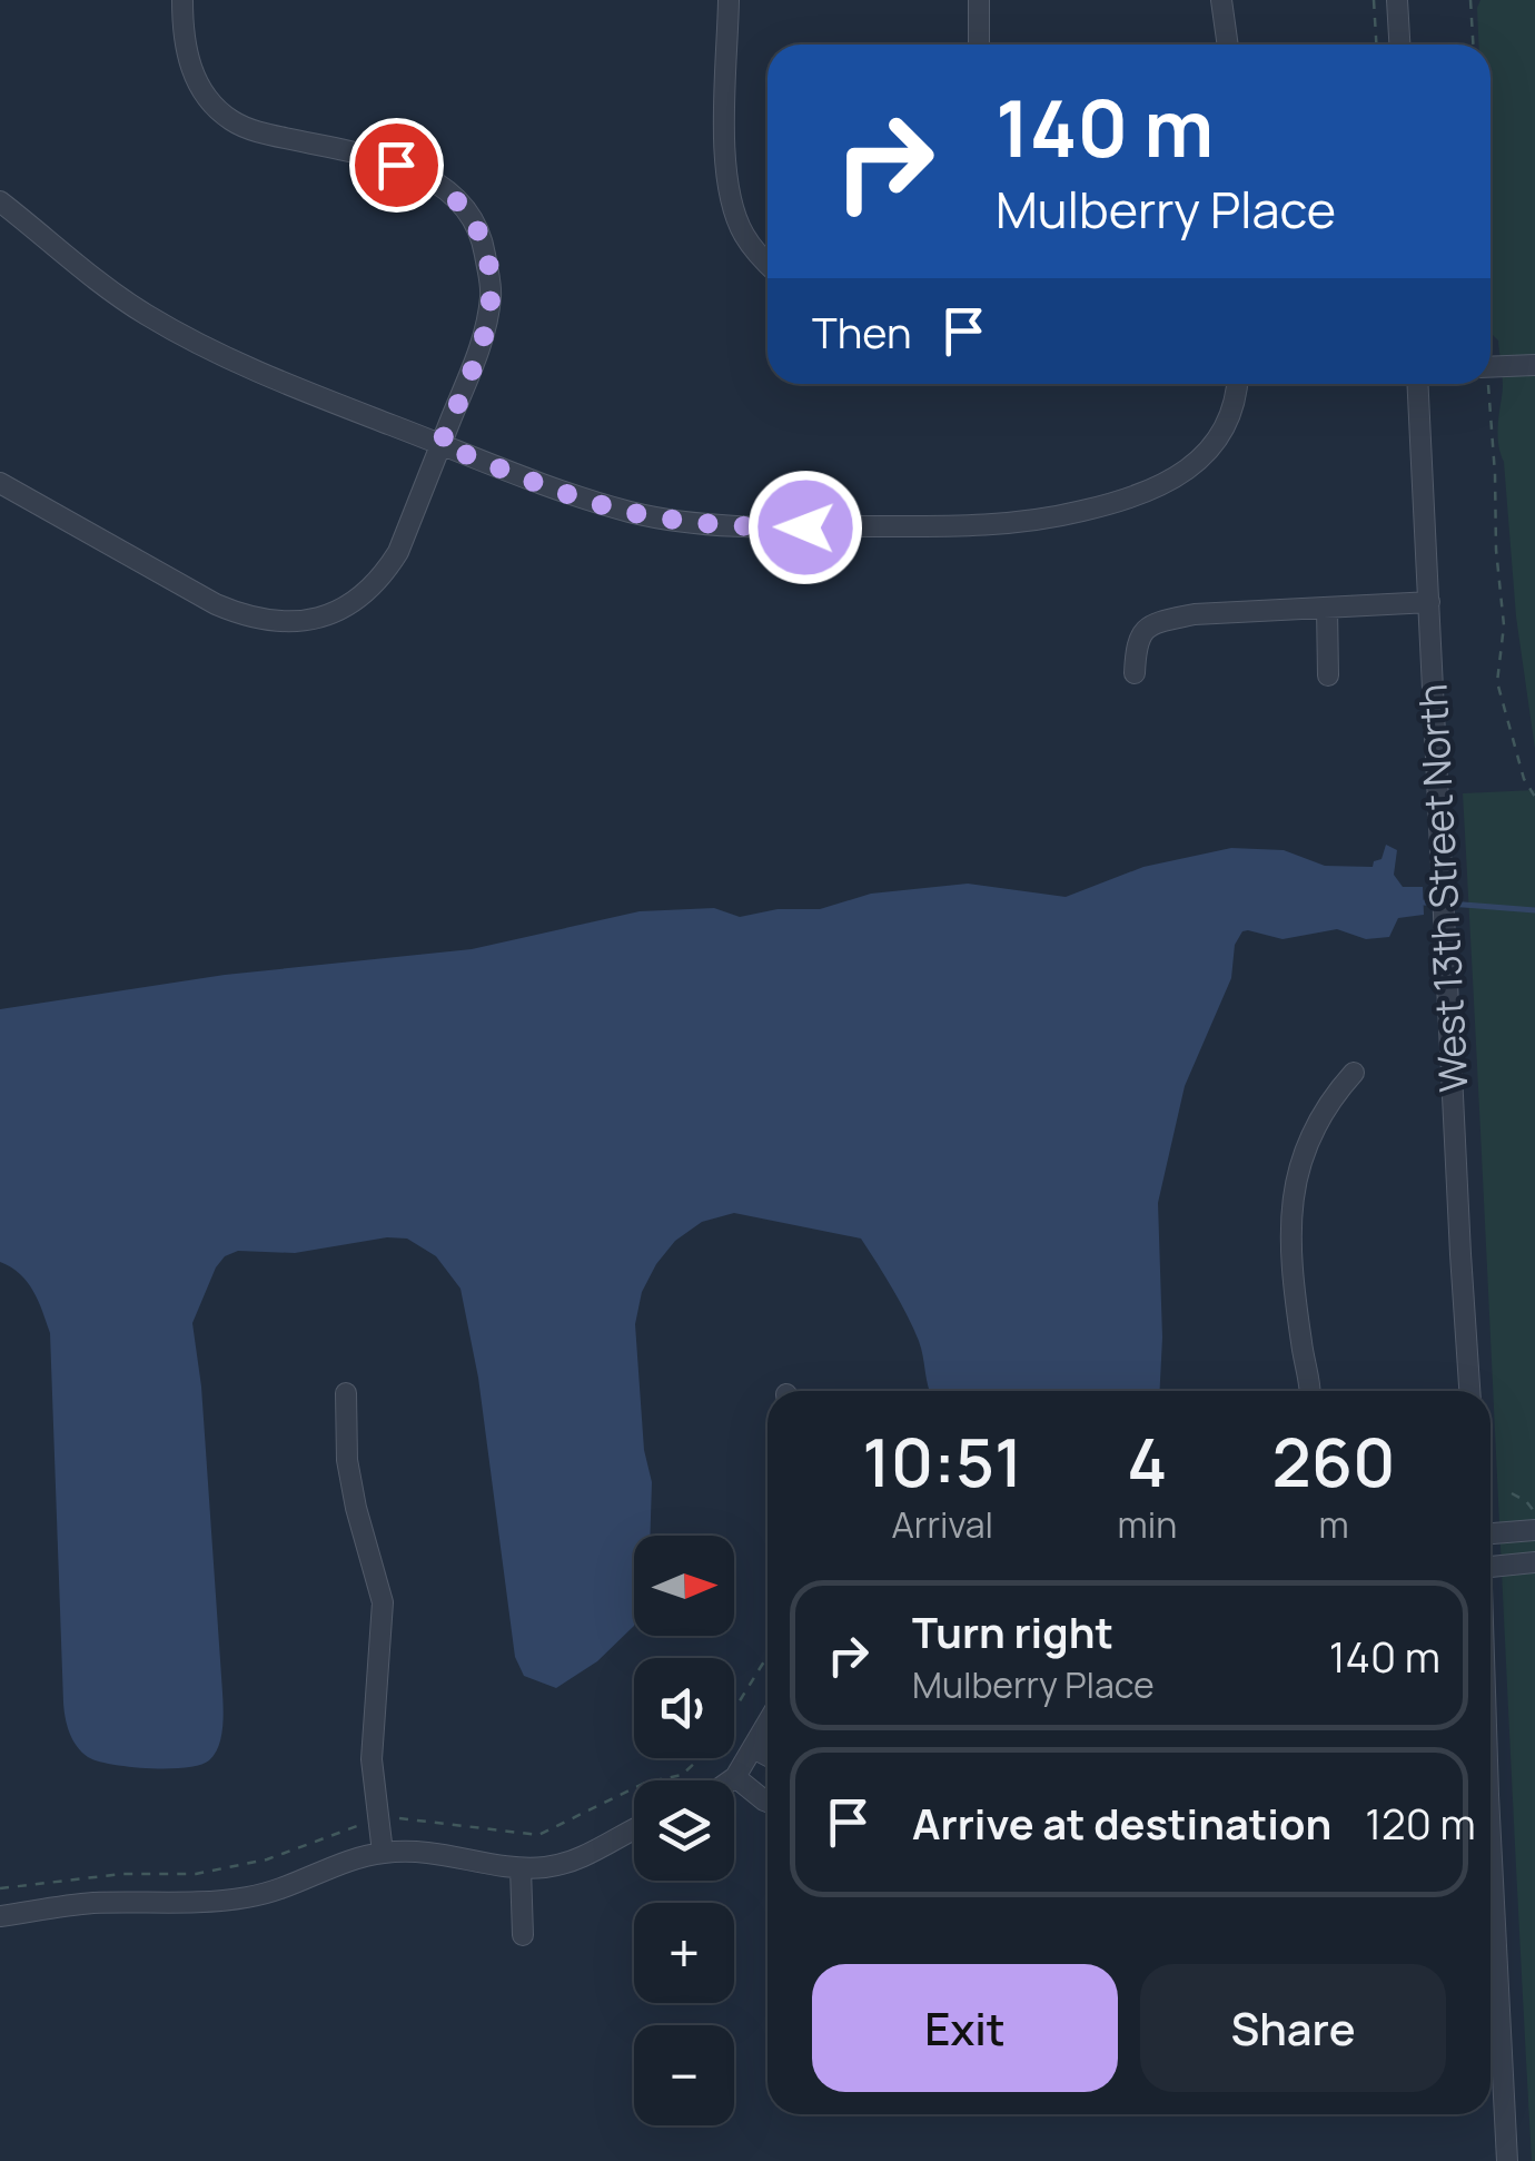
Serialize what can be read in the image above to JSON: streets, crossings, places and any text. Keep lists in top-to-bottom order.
{
  "streets": {
    "street": ["West 13th Street North"]
  },
  "north": "right",
  "page": {
    "turn": ["140 m", "Mulberry Place"],
    "then": "Then",
    "eta": [
      "10:51",
      "Arrival",
      "4",
      "min",
      "260",
      "m"
    ],
    "map_buttons": ["+", "−"],
    "list": [
      {
        "name": "Turn right",
        "note": "Mulberry Place",
        "value": "140 m"
      },
      {
        "name": "Arrive at destination",
        "value": "120 m"
      }
    ],
    "buttons": ["Exit", "Share"]
  }
}
